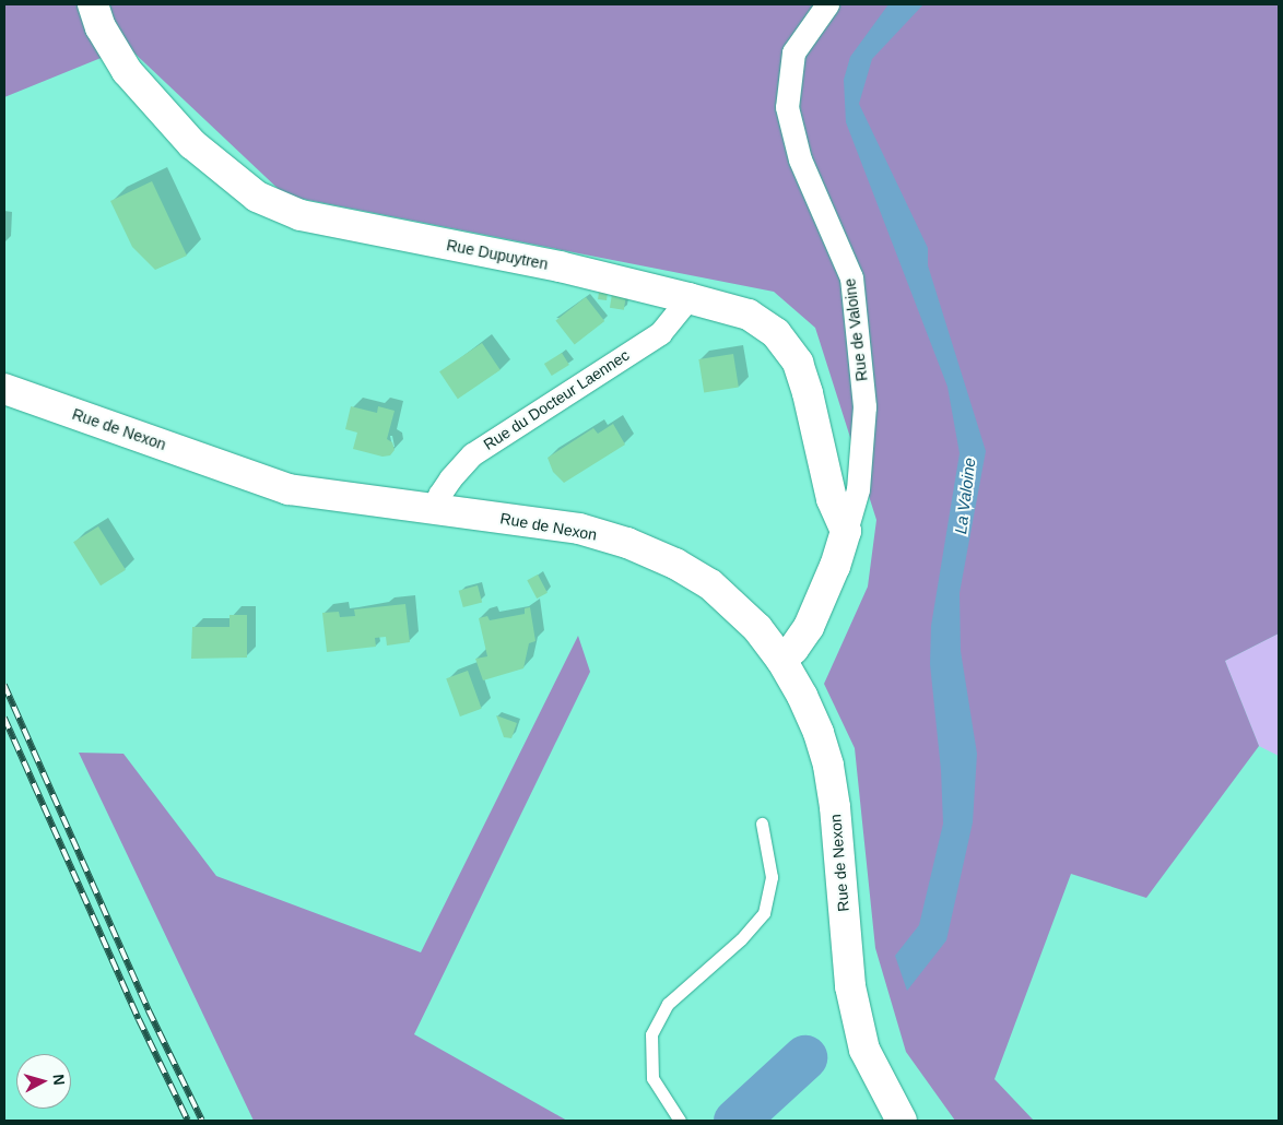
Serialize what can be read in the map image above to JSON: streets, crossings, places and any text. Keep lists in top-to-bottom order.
{
  "streets": {
    "main road": ["Rue Dupuytren", "Rue de Valoine", "Rue de Nexon"],
    "street": ["Rue du Docteur Laennec"]
  },
  "crossings": [
    ["Rue Dupuytren", "Rue de Valoine"],
    ["Rue Dupuytren", "Rue du Docteur Laennec"],
    ["Rue de Valoine", "Rue de Nexon"],
    ["Rue du Docteur Laennec", "Rue de Nexon"]
  ],
  "water": ["La Valoine"],
  "north": "right"
}
